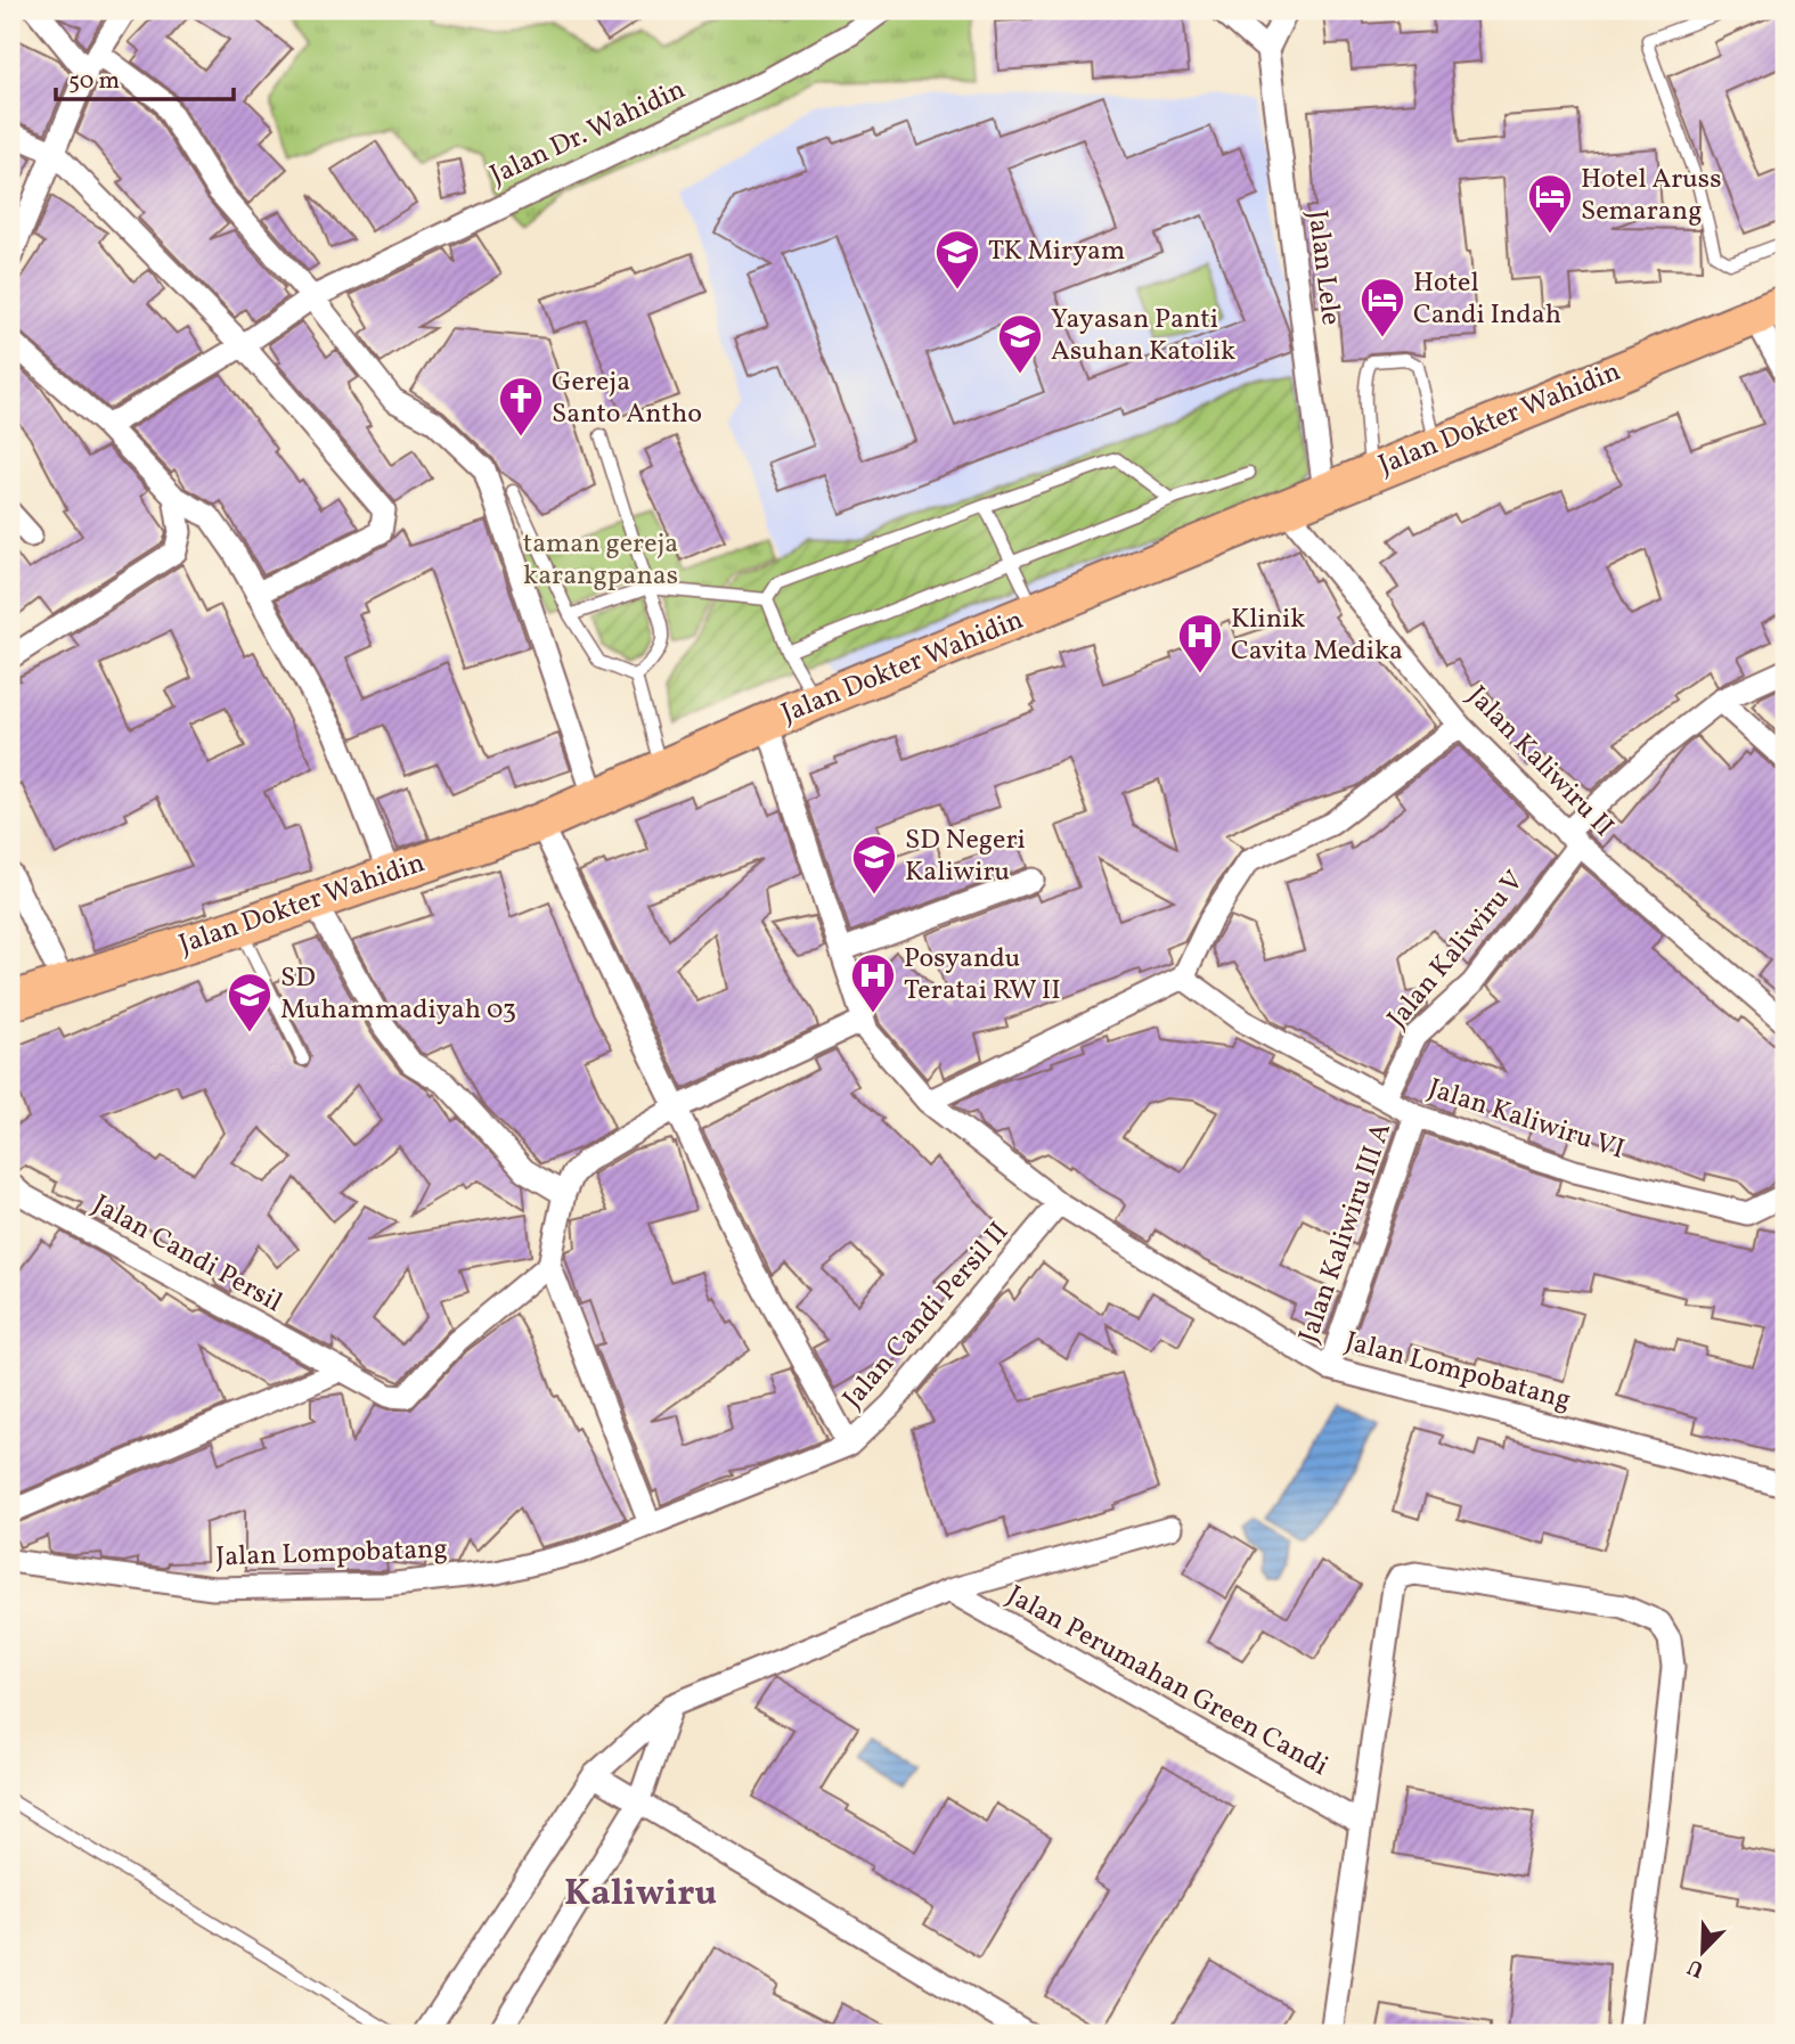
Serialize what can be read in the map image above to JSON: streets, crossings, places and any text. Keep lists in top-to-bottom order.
{
  "streets": {
    "highway": ["Jalan Dokter Wahidin"],
    "street": [
      "Jalan Dr. Wahidin",
      "Jalan Lele",
      "Jalan Kaliwiru II",
      "Jalan Kaliwiru V",
      "Jalan Kaliwiru VI",
      "Jalan Kaliwiru III A",
      "Jalan Candi Persil",
      "Jalan Candi Persil II",
      "Jalan Lompobatang",
      "Jalan Perumahan Green Candi"
    ]
  },
  "crossings": [
    ["Jalan Lele", "Jalan Dokter Wahidin"],
    ["Jalan Dokter Wahidin", "Jalan Kaliwiru II"],
    ["Jalan Dokter Wahidin", "Jalan Lompobatang"],
    ["Jalan Kaliwiru II", "Jalan Kaliwiru V"],
    ["Jalan Kaliwiru V", "Jalan Kaliwiru VI"],
    ["Jalan Kaliwiru VI", "Jalan Kaliwiru III A"],
    ["Jalan Kaliwiru III A", "Jalan Lompobatang"],
    ["Jalan Candi Persil II", "Jalan Lompobatang"]
  ],
  "districts": ["Kaliwiru"],
  "parks": ["taman gereja karangpanas"],
  "places": {
    "hotel": ["Hotel Aruss Semarang", "Hotel Candi Indah"],
    "school or university": [
      "TK Miryam",
      "Yayasan Panti Asuhan Katolik",
      "SD Negeri Kaliwiru",
      "SD Muhammadiyah 03"
    ],
    "church": ["Gereja Santo Antho"],
    "hospital": ["Klinik Cavita Medika", "Posyandu Teratai RW II"]
  },
  "scale_bar": "50 m",
  "north": "bottom left"
}
